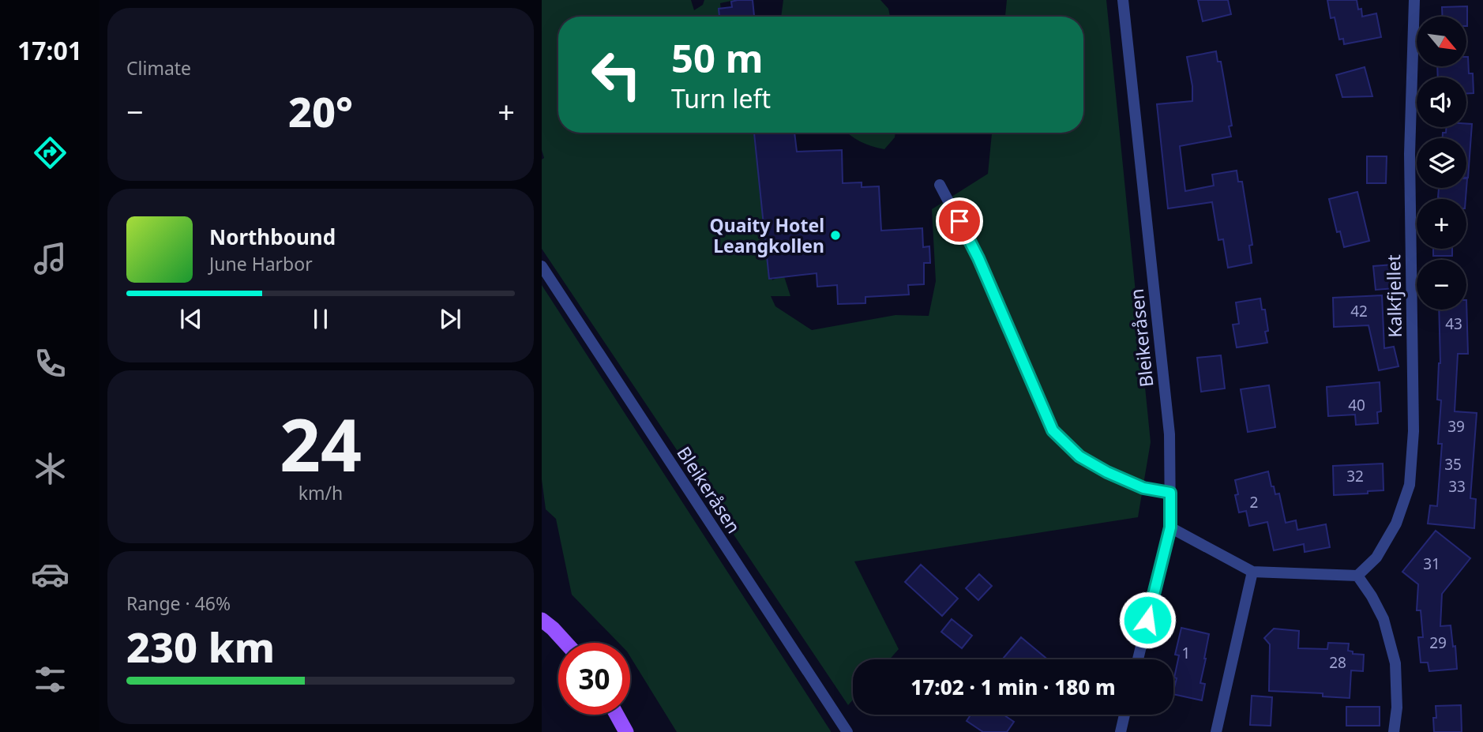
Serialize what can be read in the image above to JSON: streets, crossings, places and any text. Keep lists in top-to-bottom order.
{
  "streets": {
    "street": ["Kalkfjellet", "Bleikeråsen"]
  },
  "places": ["Quaity Hotel Leangkollen"],
  "house_numbers": [
    "42",
    "43",
    "40",
    "39",
    "35",
    "32",
    "33",
    "2",
    "31",
    "29",
    "1",
    "28"
  ],
  "north": "bottom right",
  "page": {
    "tabs": "17:01",
    "tile": [
      "Climate",
      ["24", "km/h"],
      ["Range · 46%", "230 km"]
    ],
    "map_buttons": ["+", "−"],
    "turn": ["50 m", "Turn left"],
    "heat": ["−", "20°", "+"],
    "song": ["Northbound", "June Harbor"],
    "limit": "30",
    "trip": "17:02 · 1 min · 180 m"
  }
}
